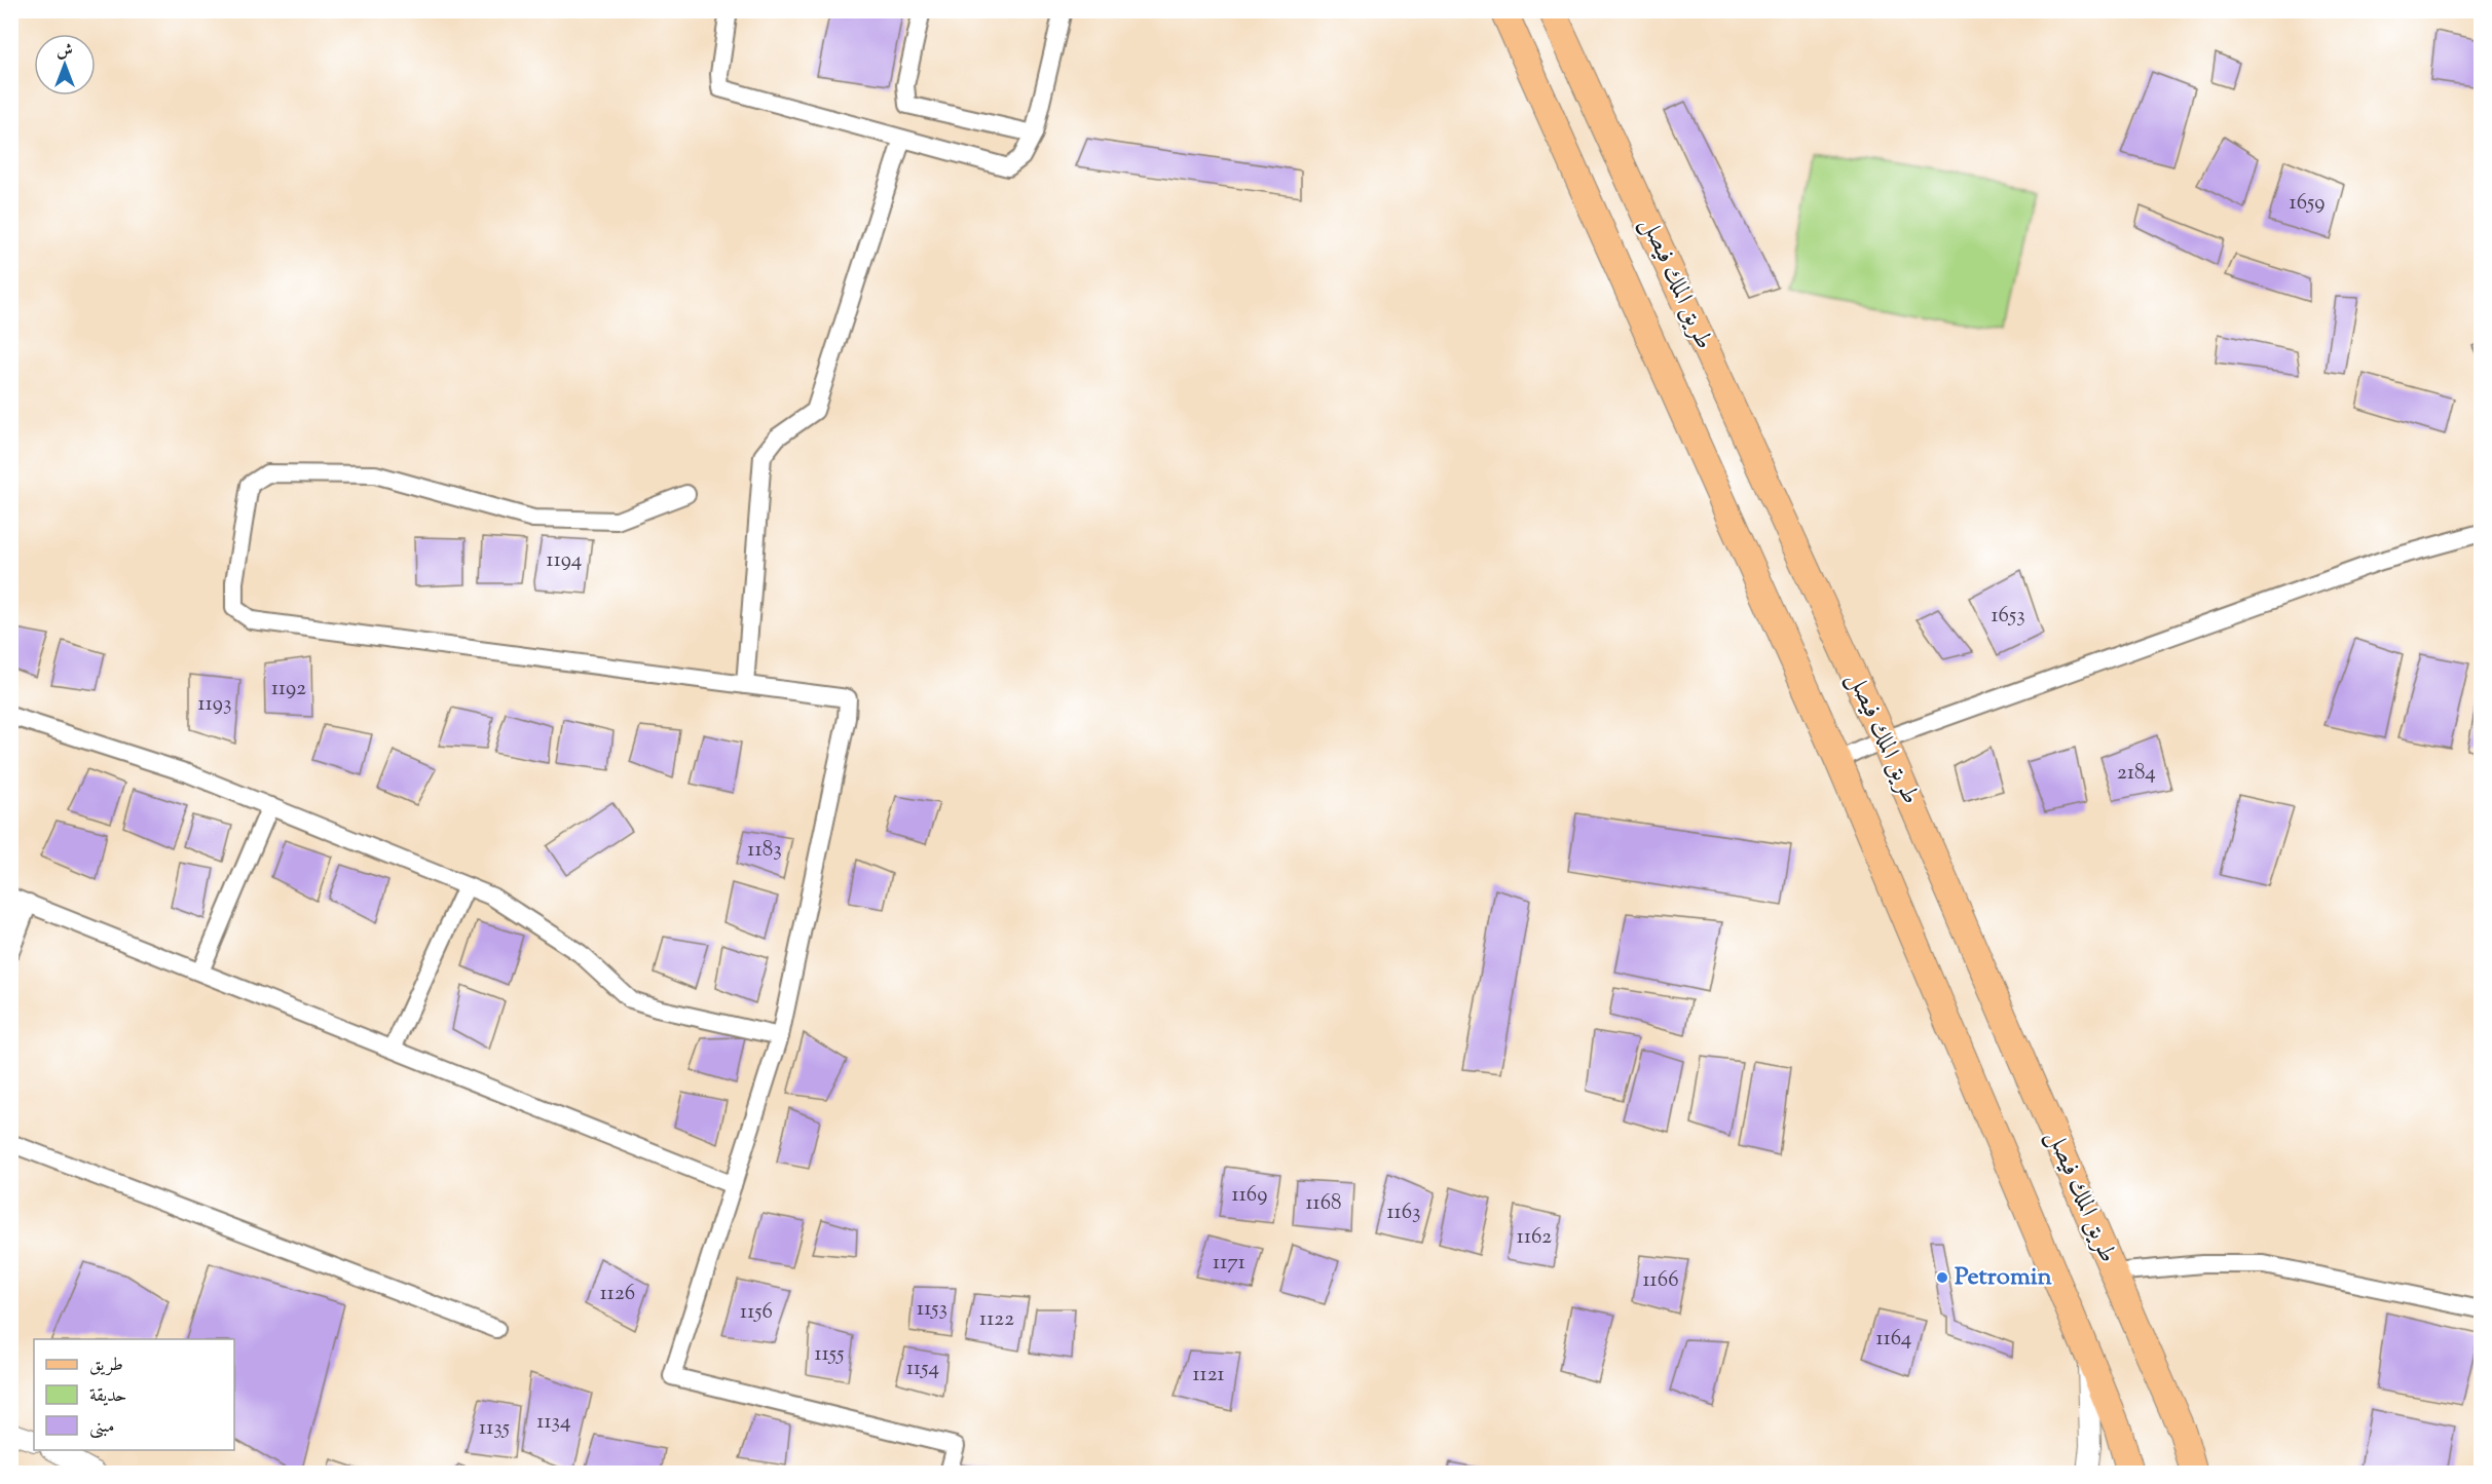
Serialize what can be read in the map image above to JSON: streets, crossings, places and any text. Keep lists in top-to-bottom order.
{
  "streets": {
    "main road": ["طريق الملك فيصل"]
  },
  "places": ["Petromin"],
  "house_numbers": [
    "1659",
    "1194",
    "1653",
    "1192",
    "1193",
    "2184",
    "1183",
    "1169",
    "1168",
    "1163",
    "1162",
    "1171",
    "1166",
    "1126",
    "1153",
    "1156",
    "1122",
    "1164",
    "1155",
    "1154",
    "1121",
    "1134",
    "1135"
  ],
  "legend": ["طريق", "حديقة", "مبنى"],
  "north": "top"
}
